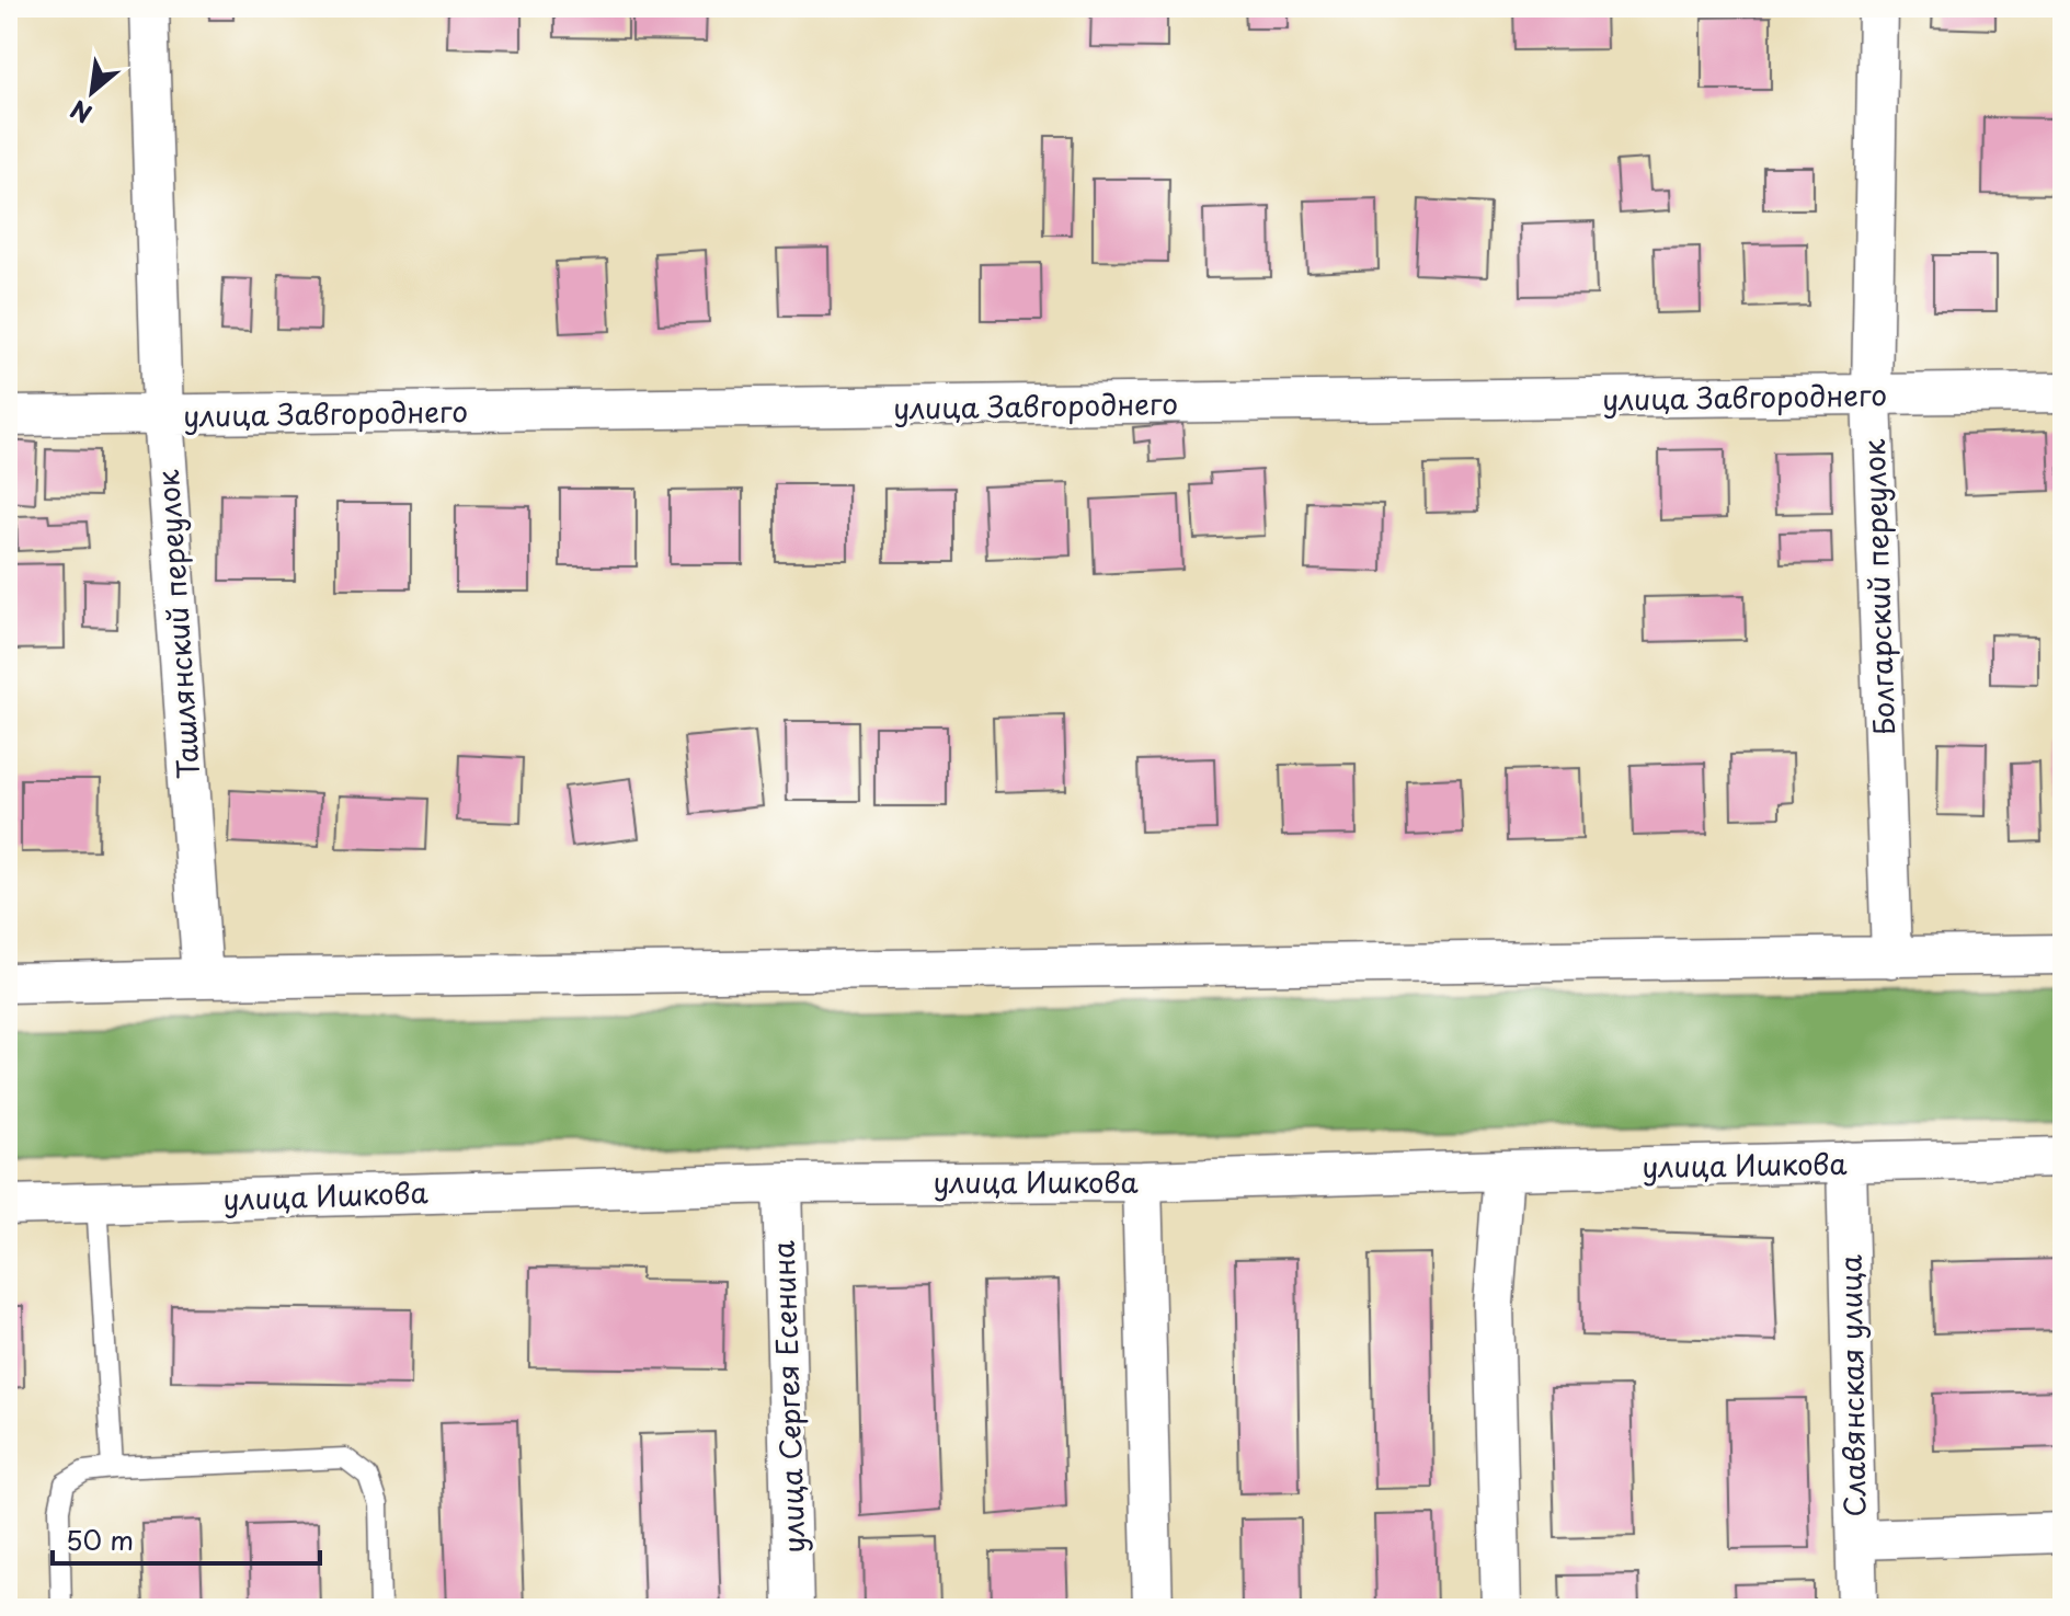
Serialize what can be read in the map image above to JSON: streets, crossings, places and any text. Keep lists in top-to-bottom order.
{
  "streets": {
    "street": [
      "улица Завгороднего",
      "Болгарский переулок",
      "Ташлянский переулок",
      "улица Ишкова",
      "Славянская улица",
      "улица Сергея Есенина"
    ]
  },
  "crossings": [
    ["улица Завгороднего", "Болгарский переулок"],
    ["улица Завгороднего", "Ташлянский переулок"],
    ["улица Ишкова", "Славянская улица"],
    ["улица Ишкова", "улица Сергея Есенина"]
  ],
  "scale_bar": "50 m",
  "north": "bottom left"
}
